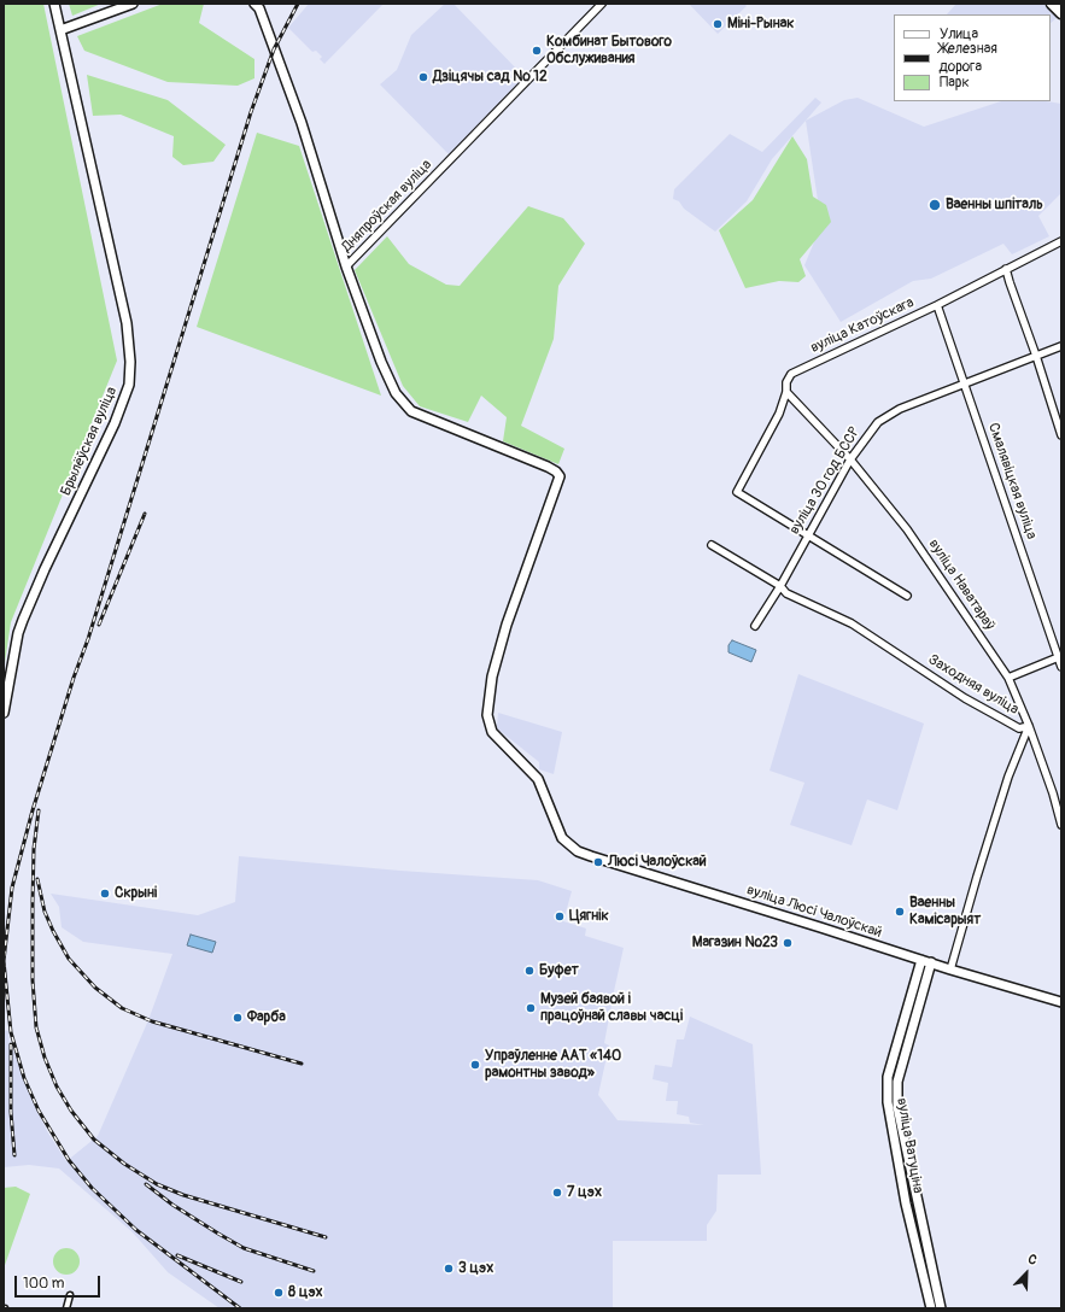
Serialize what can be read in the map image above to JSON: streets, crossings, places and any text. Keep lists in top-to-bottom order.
{
  "streets": {
    "street": [
      "Дняпроўская вуліца",
      "вуліца Катоўскага",
      "Брылёўская вуліца",
      "вуліца 30 год БССР",
      "Смалявіцкая вуліца",
      "вуліца Наватараў",
      "Заходняя вуліца",
      "вуліца Люсі Чалоўскай",
      "вуліца Ватуціна"
    ]
  },
  "crossings": [
    ["Дняпроўская вуліца", "вуліца Люсі Чалоўскай"],
    ["вуліца Катоўскага", "вуліца 30 год БССР"],
    ["вуліца Катоўскага", "Смалявіцкая вуліца"],
    ["вуліца Катоўскага", "вуліца Наватараў"],
    ["вуліца 30 год БССР", "Смалявіцкая вуліца"],
    ["вуліца 30 год БССР", "вуліца Наватараў"],
    ["вуліца 30 год БССР", "Заходняя вуліца"],
    ["вуліца Наватараў", "Заходняя вуліца"],
    ["Заходняя вуліца", "вуліца Люсі Чалоўскай"],
    ["вуліца Люсі Чалоўскай", "вуліца Ватуціна"]
  ],
  "places": [
    "Міні-Рынак",
    "Комбинат Бытового Обслуживания",
    "Дзіцячы сад № 12",
    "Ваенны шпіталь",
    "Люсі Чалоўскай",
    "Скрыні",
    "Ваенны Камісарыят",
    "Цягнік",
    "Магазин №23",
    "Буфет",
    "Музей баявой і працоўнай славы часці",
    "Фарба",
    "Упраўленне ААТ «140 рамонтны завод»",
    "7 цэх",
    "3 цэх",
    "8 цэх"
  ],
  "legend": ["Улица", "Железная дорога", "Парк"],
  "scale_bar": "100 m",
  "north": "top right"
}
